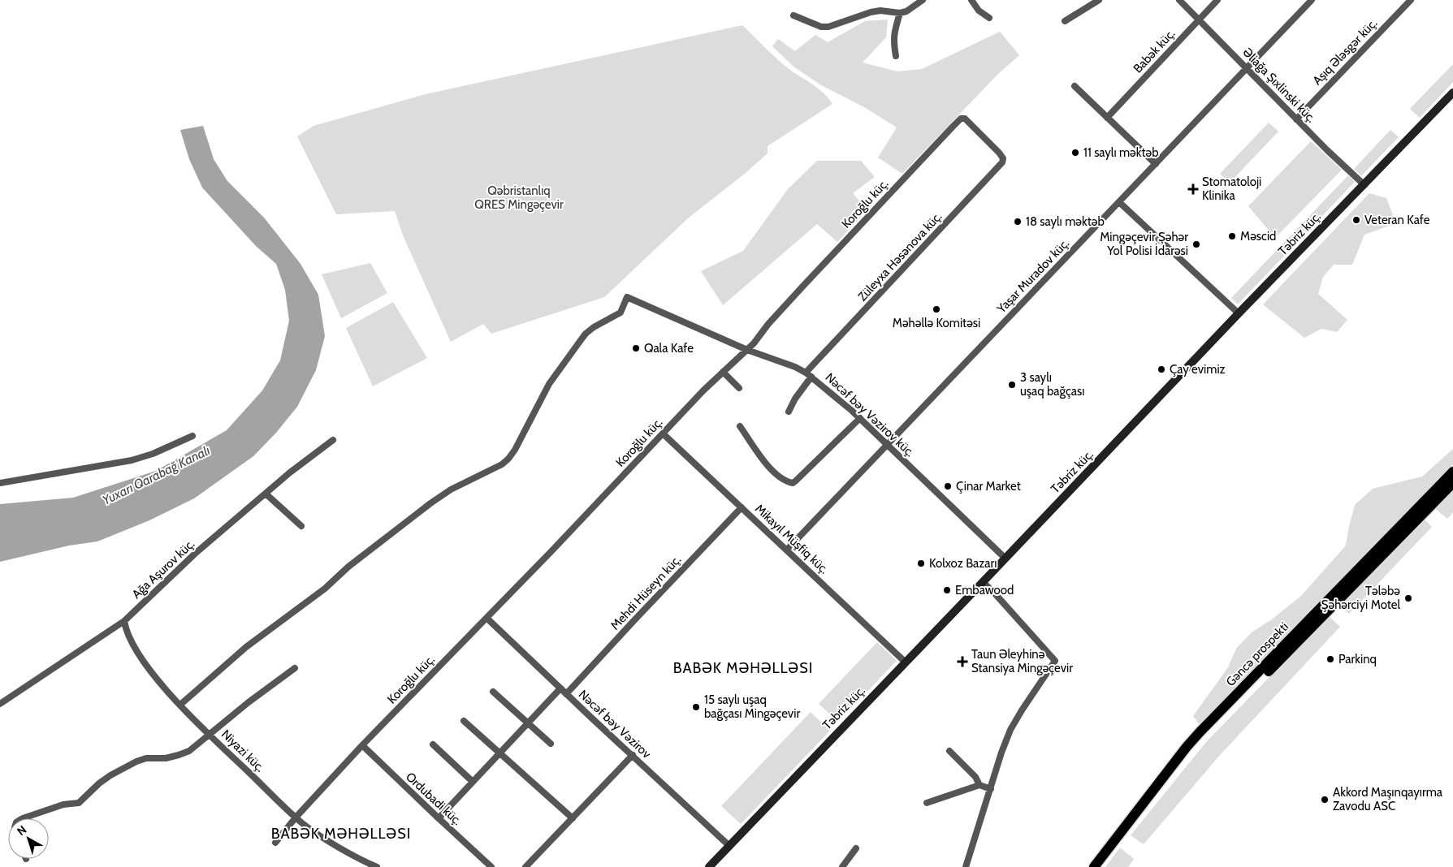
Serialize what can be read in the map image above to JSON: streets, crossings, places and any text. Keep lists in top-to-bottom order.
{
  "streets": {
    "main road": ["Təbriz küç.", "Gəncə prospekti"],
    "street": [
      "Babək küç.",
      "Aşıq Ələsgər küç.",
      "Əliağa Şıxlinski küç.",
      "Koroğlu küç.",
      "Züleyxa Həsənova küç.",
      "Yaşar Muradov küç.",
      "Nəcəf bəy Vəzirov küç.",
      "Mikayıl Müşfiq küç.",
      "Ağa Aşurov küç.",
      "Mehdi Hüseyn küç.",
      "Nəcəf bəy Vəzirov",
      "Niyazi küç.",
      "Ordubadi küç."
    ]
  },
  "crossings": [
    ["Babək küç.", "Əliağa Şıxlinski küç."],
    ["Aşıq Ələsgər küç.", "Əliağa Şıxlinski küç."],
    ["Əliağa Şıxlinski küç.", "Təbriz küç."],
    ["Əliağa Şıxlinski küç.", "Yaşar Muradov küç."],
    ["Koroğlu küç.", "Züleyxa Həsənova küç."],
    ["Koroğlu küç.", "Nəcəf bəy Vəzirov küç."],
    ["Koroğlu küç.", "Mikayıl Müşfiq küç."],
    ["Koroğlu küç.", "Nəcəf bəy Vəzirov"],
    ["Koroğlu küç.", "Niyazi küç."],
    ["Koroğlu küç.", "Ordubadi küç."],
    ["Təbriz küç.", "Nəcəf bəy Vəzirov küç."],
    ["Təbriz küç.", "Mikayıl Müşfiq küç."],
    ["Təbriz küç.", "Nəcəf bəy Vəzirov"],
    ["Züleyxa Həsənova küç.", "Nəcəf bəy Vəzirov küç."],
    ["Yaşar Muradov küç.", "Nəcəf bəy Vəzirov küç."],
    ["Yaşar Muradov küç.", "Mikayıl Müşfiq küç."],
    ["Nəcəf bəy Vəzirov küç.", "Niyazi küç."],
    ["Mikayıl Müşfiq küç.", "Mehdi Hüseyn küç."],
    ["Ağa Aşurov küç.", "Niyazi küç."],
    ["Mehdi Hüseyn küç.", "Nəcəf bəy Vəzirov"]
  ],
  "districts": ["BABƏK MƏHƏLLƏSI", "BABƏK MƏHƏLLƏSI"],
  "water": ["Yuxarı Qarabağ Kanalı"],
  "parks": ["Qəbristanlıq QRES Mingəçevir"],
  "places": {
    "other": [
      "11 saylı məktəb",
      "Veteran Kafe",
      "18 saylı məktəb",
      "Məscid",
      "Mingəçevir Şəhər Yol Polisi İdarəsi",
      "Məhəllə Komitəsi",
      "Qala Kafe",
      "Çay evimiz",
      "3 saylı uşaq bağçası",
      "Çinar Market",
      "Kolxoz Bazarı",
      "Embawood",
      "Tələbə Şəhərciyi Motel",
      "Parkinq",
      "15 saylı uşaq bağçası Mingəçevir",
      "Akkord Maşınqayırma Zavodu ASC"
    ],
    "health": ["Stomatoloji Klinika", "Taun Əleyhinə Stansiya Mingəçevir"]
  },
  "north": "top left"
}
